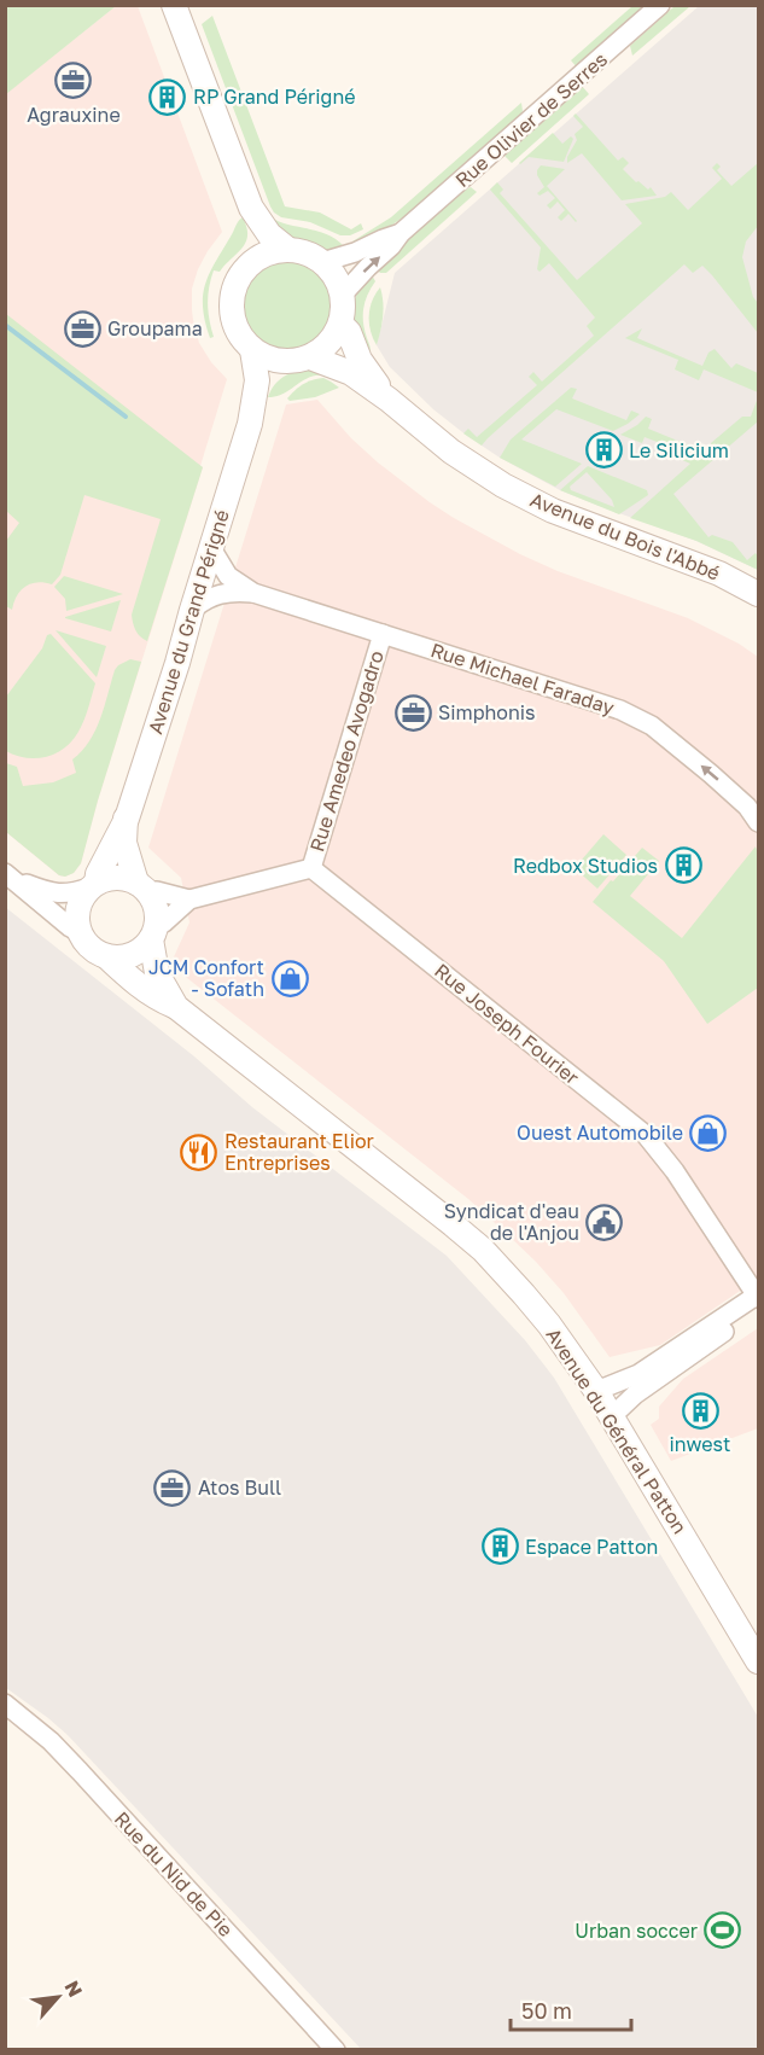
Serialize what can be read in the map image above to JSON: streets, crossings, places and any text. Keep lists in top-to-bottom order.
{
  "streets": {
    "street": [
      "Rue Olivier de Serres",
      "Avenue du Bois l'Abbé",
      "Avenue du Grand Périgné",
      "Rue Michael Faraday",
      "Rue Amedeo Avogadro",
      "Rue Joseph Fourier",
      "Avenue du Général Patton",
      "Rue du Nid de Pie"
    ]
  },
  "crossings": [
    ["Rue Olivier de Serres", "Avenue du Bois l'Abbé"],
    ["Rue Olivier de Serres", "Avenue du Grand Périgné"],
    ["Avenue du Bois l'Abbé", "Avenue du Grand Périgné"],
    ["Avenue du Grand Périgné", "Rue Michael Faraday"],
    ["Avenue du Grand Périgné", "Avenue du Général Patton"],
    ["Rue Michael Faraday", "Rue Amedeo Avogadro"],
    ["Rue Amedeo Avogadro", "Rue Joseph Fourier"]
  ],
  "one_way": ["Rue Michael Faraday"],
  "places": {
    "office": [
      "Agrauxine",
      "Groupama",
      "Simphonis",
      "Atos Bull"
    ],
    "building": [
      "RP Grand Périgné",
      "Le Silicium",
      "Redbox Studios",
      "inwest",
      "Espace Patton"
    ],
    "shop": ["JCM Confort - Sofath", "Ouest Automobile"],
    "restaurant": ["Restaurant Elior Entreprises"],
    "public building": ["Syndicat d'eau de l'Anjou"],
    "sports": ["Urban soccer"]
  },
  "scale_bar": "50 m",
  "north": "top right"
}
